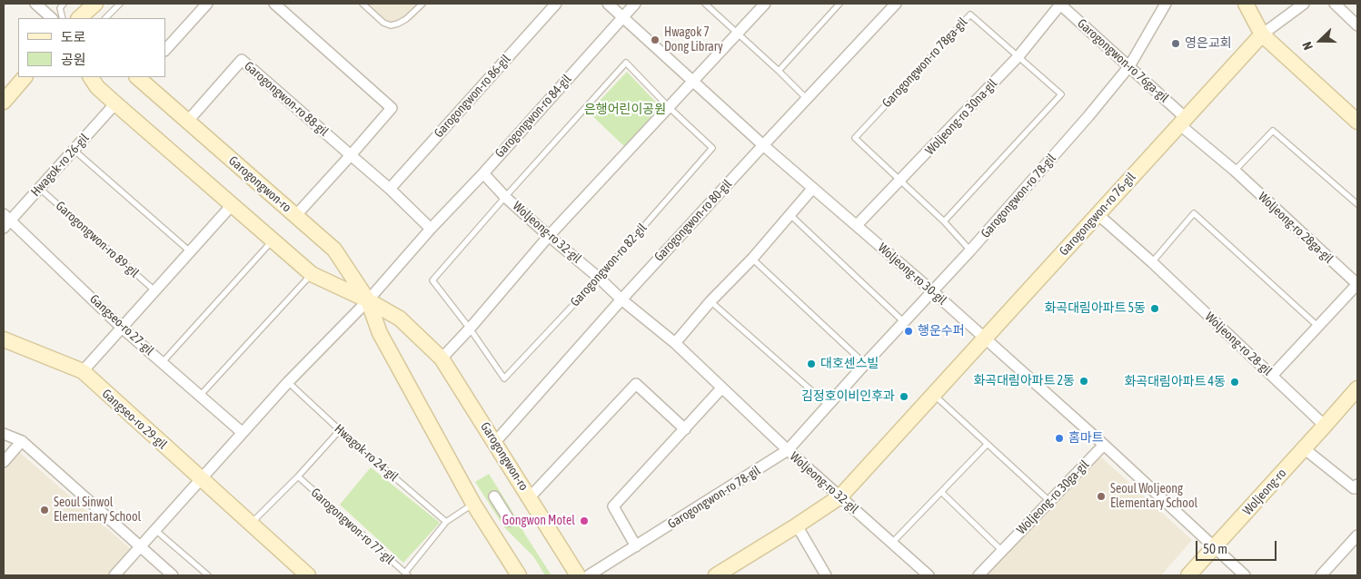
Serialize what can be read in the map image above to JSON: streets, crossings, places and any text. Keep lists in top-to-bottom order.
{
  "streets": {
    "street": [
      "Garogongwon-ro 76ga-gil",
      "Garogongwon-ro 86-gil",
      "Garogongwon-ro 88-gil",
      "Garogongwon-ro 84-gil",
      "Woljeong-ro 30na-gil",
      "Hwagok-ro 26-gil",
      "Garogongwon-ro",
      "Garogongwon-ro 78-gil",
      "Garogongwon-ro 76-gil",
      "Garogongwon-ro 80-gil",
      "Woljeong-ro 28ga-gil",
      "Woljeong-ro 32-gil",
      "Woljeong-ro 30-gil",
      "Gangseo-ro 27-gil",
      "Woljeong-ro 28-gil",
      "Gangseo-ro 29-gil",
      "Woljeong-ro",
      "Woljeong-ro 30ga-gil"
    ],
    "lane": [
      "Garogongwon-ro 78ga-gil",
      "Garogongwon-ro 89-gil",
      "Garogongwon-ro 82-gil",
      "Hwagok-ro 24-gil",
      "Garogongwon-ro 77-gil"
    ]
  },
  "crossings": [
    ["Garogongwon-ro 76ga-gil", "Woljeong-ro 30na-gil"],
    ["Garogongwon-ro 76ga-gil", "Garogongwon-ro 78-gil"],
    ["Garogongwon-ro 76ga-gil", "Garogongwon-ro 76-gil"],
    ["Garogongwon-ro 76ga-gil", "Woljeong-ro 28ga-gil"],
    ["Garogongwon-ro 78ga-gil", "Woljeong-ro 30na-gil"],
    ["Garogongwon-ro 78ga-gil", "Garogongwon-ro 78-gil"],
    ["Garogongwon-ro 88-gil", "Garogongwon-ro"],
    ["Garogongwon-ro 84-gil", "Garogongwon-ro"],
    ["Garogongwon-ro 84-gil", "Woljeong-ro 32-gil"],
    ["Garogongwon-ro 84-gil", "Woljeong-ro 30-gil"],
    ["Woljeong-ro 30na-gil", "Woljeong-ro 30-gil"],
    ["Hwagok-ro 26-gil", "Garogongwon-ro"],
    ["Hwagok-ro 26-gil", "Garogongwon-ro 89-gil"],
    ["Hwagok-ro 26-gil", "Gangseo-ro 27-gil"],
    ["Garogongwon-ro", "Garogongwon-ro 80-gil"],
    ["Garogongwon-ro 78-gil", "Woljeong-ro 32-gil"],
    ["Garogongwon-ro 78-gil", "Woljeong-ro 30-gil"],
    ["Garogongwon-ro 76-gil", "Woljeong-ro 28ga-gil"],
    ["Garogongwon-ro 76-gil", "Woljeong-ro 32-gil"],
    ["Garogongwon-ro 76-gil", "Woljeong-ro 30-gil"],
    ["Garogongwon-ro 76-gil", "Woljeong-ro 28-gil"],
    ["Garogongwon-ro 80-gil", "Woljeong-ro 32-gil"],
    ["Garogongwon-ro 80-gil", "Woljeong-ro 30-gil"],
    ["Woljeong-ro 28ga-gil", "Woljeong-ro 28-gil"],
    ["Woljeong-ro 32-gil", "Garogongwon-ro 82-gil"],
    ["Woljeong-ro 30-gil", "Woljeong-ro"],
    ["Woljeong-ro 30-gil", "Woljeong-ro 30ga-gil"],
    ["Woljeong-ro 28-gil", "Woljeong-ro"]
  ],
  "parks": ["은행어린이공원"],
  "places": [
    "Hwagok 7 Dong Library",
    "영은교회",
    "화곡대림아파트 5동",
    "행운수퍼",
    "대호센스빌",
    "화곡대림아파트 2동",
    "화곡대림아파트 4동",
    "김정호이비인후과",
    "홈마트",
    "Seoul Woljeong Elementary School",
    "Seoul Sinwol Elementary School",
    "Gongwon Motel"
  ],
  "legend": ["도로", "공원"],
  "scale_bar": "50 m",
  "north": "left"
}
